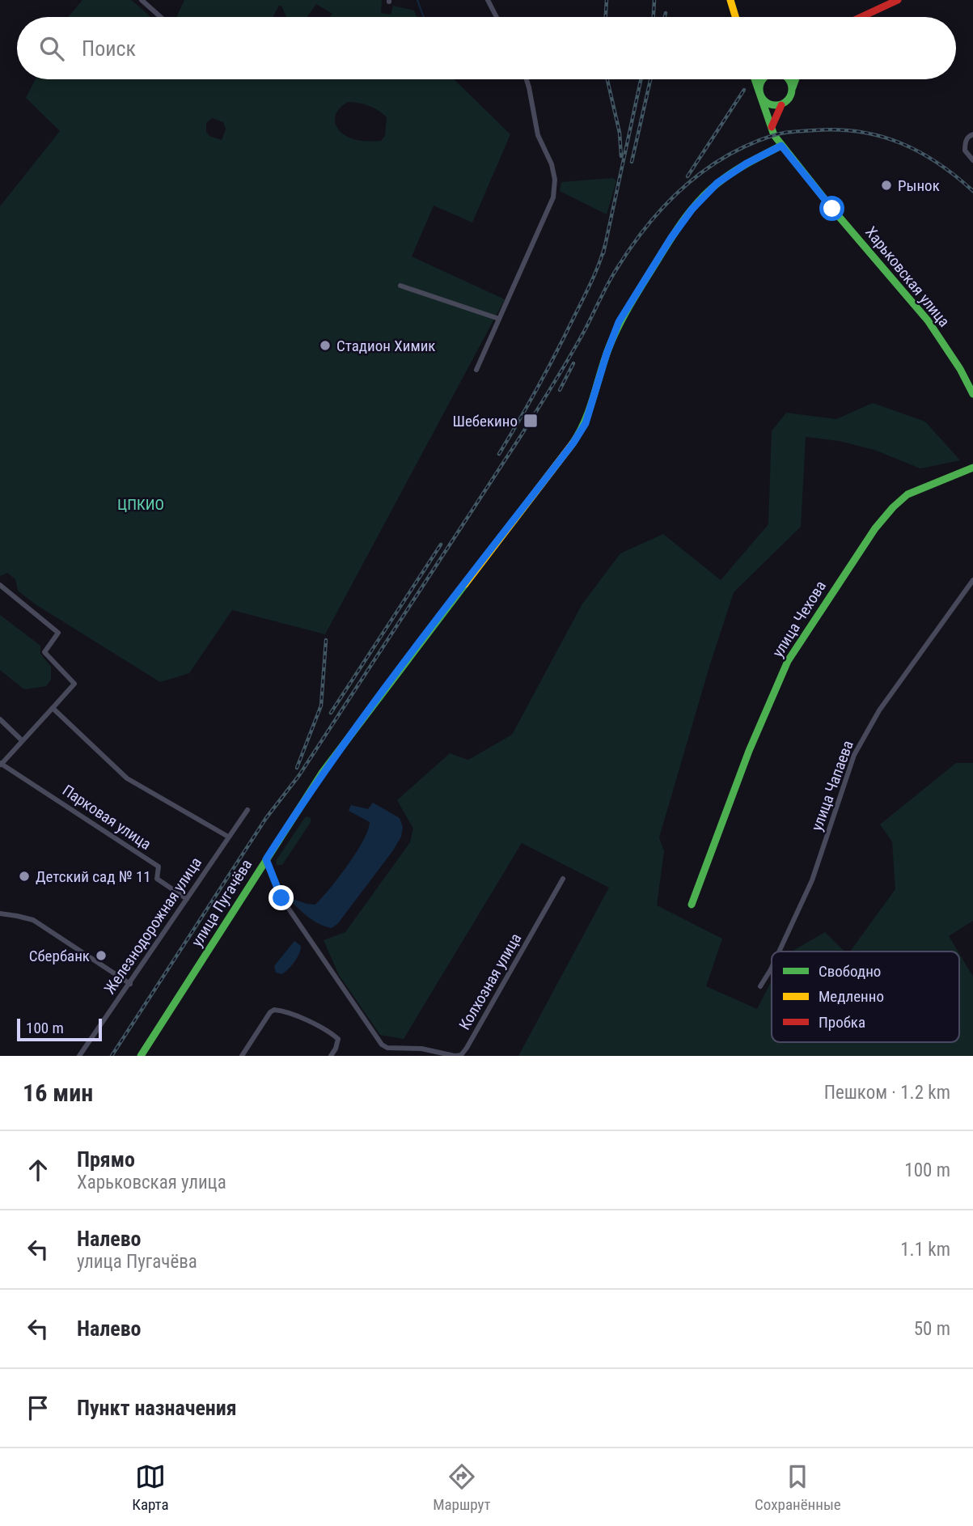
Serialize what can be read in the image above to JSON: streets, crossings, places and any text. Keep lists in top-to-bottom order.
{
  "streets": {
    "street": [
      "Харьковская улица",
      "улица Чехова",
      "улица Чапаева",
      "Парковая улица",
      "улица Пугачёва",
      "Железнодорожная улица",
      "Колхозная улица"
    ]
  },
  "crossings": [
    ["Харьковская улица", "улица Пугачёва"],
    ["Парковая улица", "Железнодорожная улица"],
    ["улица Пугачёва", "Колхозная улица"]
  ],
  "parks": ["ЦПКИО"],
  "places": {
    "other": [
      "Рынок",
      "Стадион Химик",
      "Детский сад № 11",
      "Сбербанк"
    ],
    "transit": ["Шебекино"]
  },
  "legend": ["Свободно", "Медленно", "Пробка"],
  "scale_bar": "100 m",
  "page": {
    "search": "Поиск",
    "scale": "100 m",
    "heading": ["16 мин", "Пешком · 1.2 km"],
    "list": [
      ["Прямо", "Харьковская улица", "100 m"],
      ["Налево", "улица Пугачёва", "1.1 km"],
      ["Налево", "50 m"],
      "Пункт назначения"
    ],
    "nav": ["Карта", "Маршрут", "Сохранённые"]
  }
}
